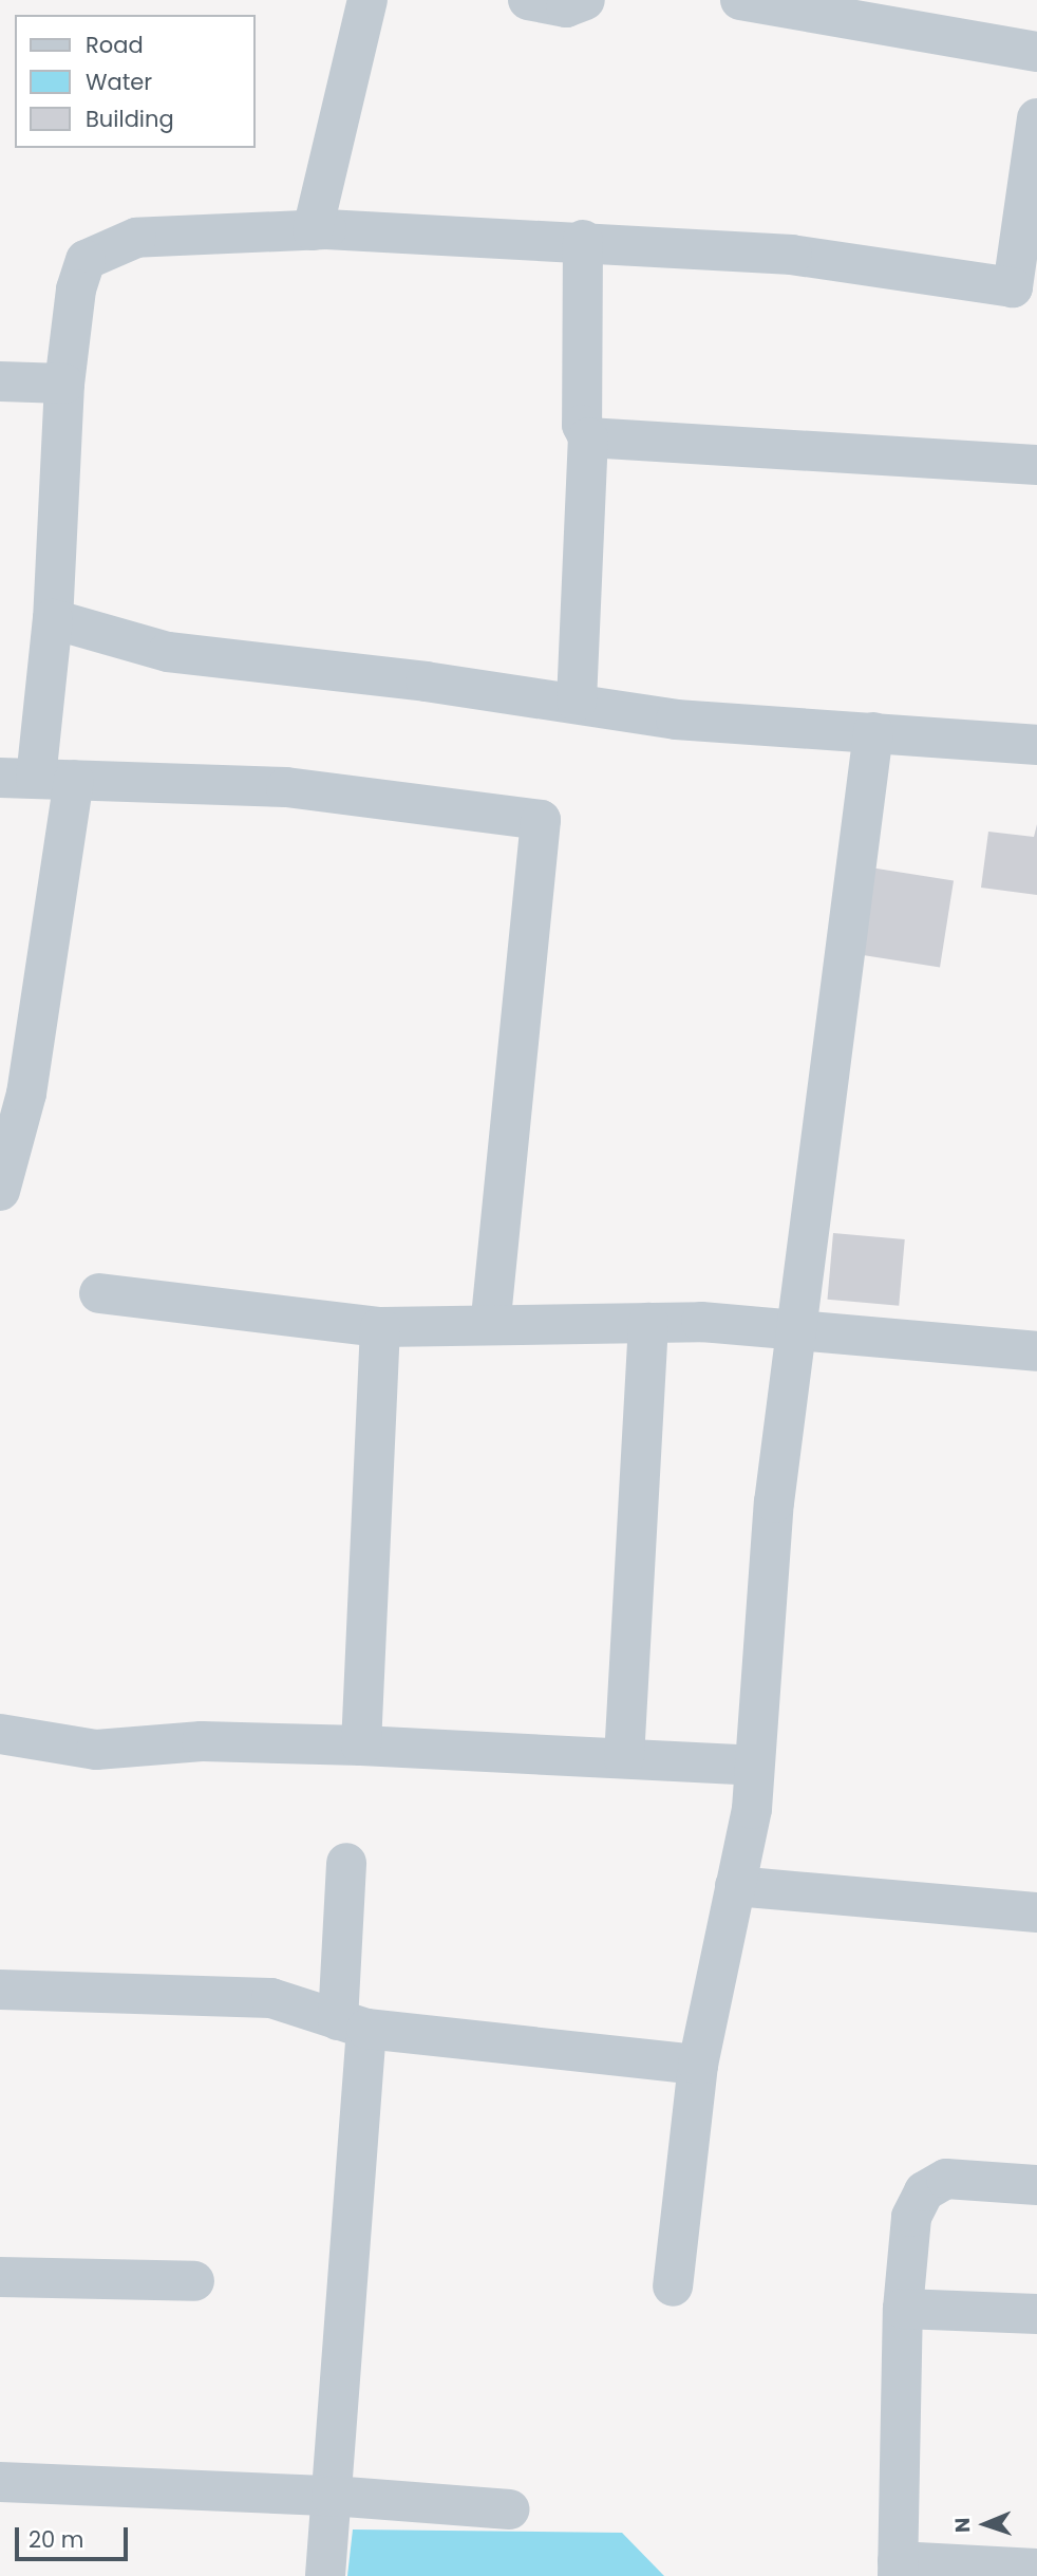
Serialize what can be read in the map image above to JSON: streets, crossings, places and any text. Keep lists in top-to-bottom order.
{
  "legend": ["Road", "Water", "Building"],
  "scale_bar": "20 m",
  "north": "left"
}
